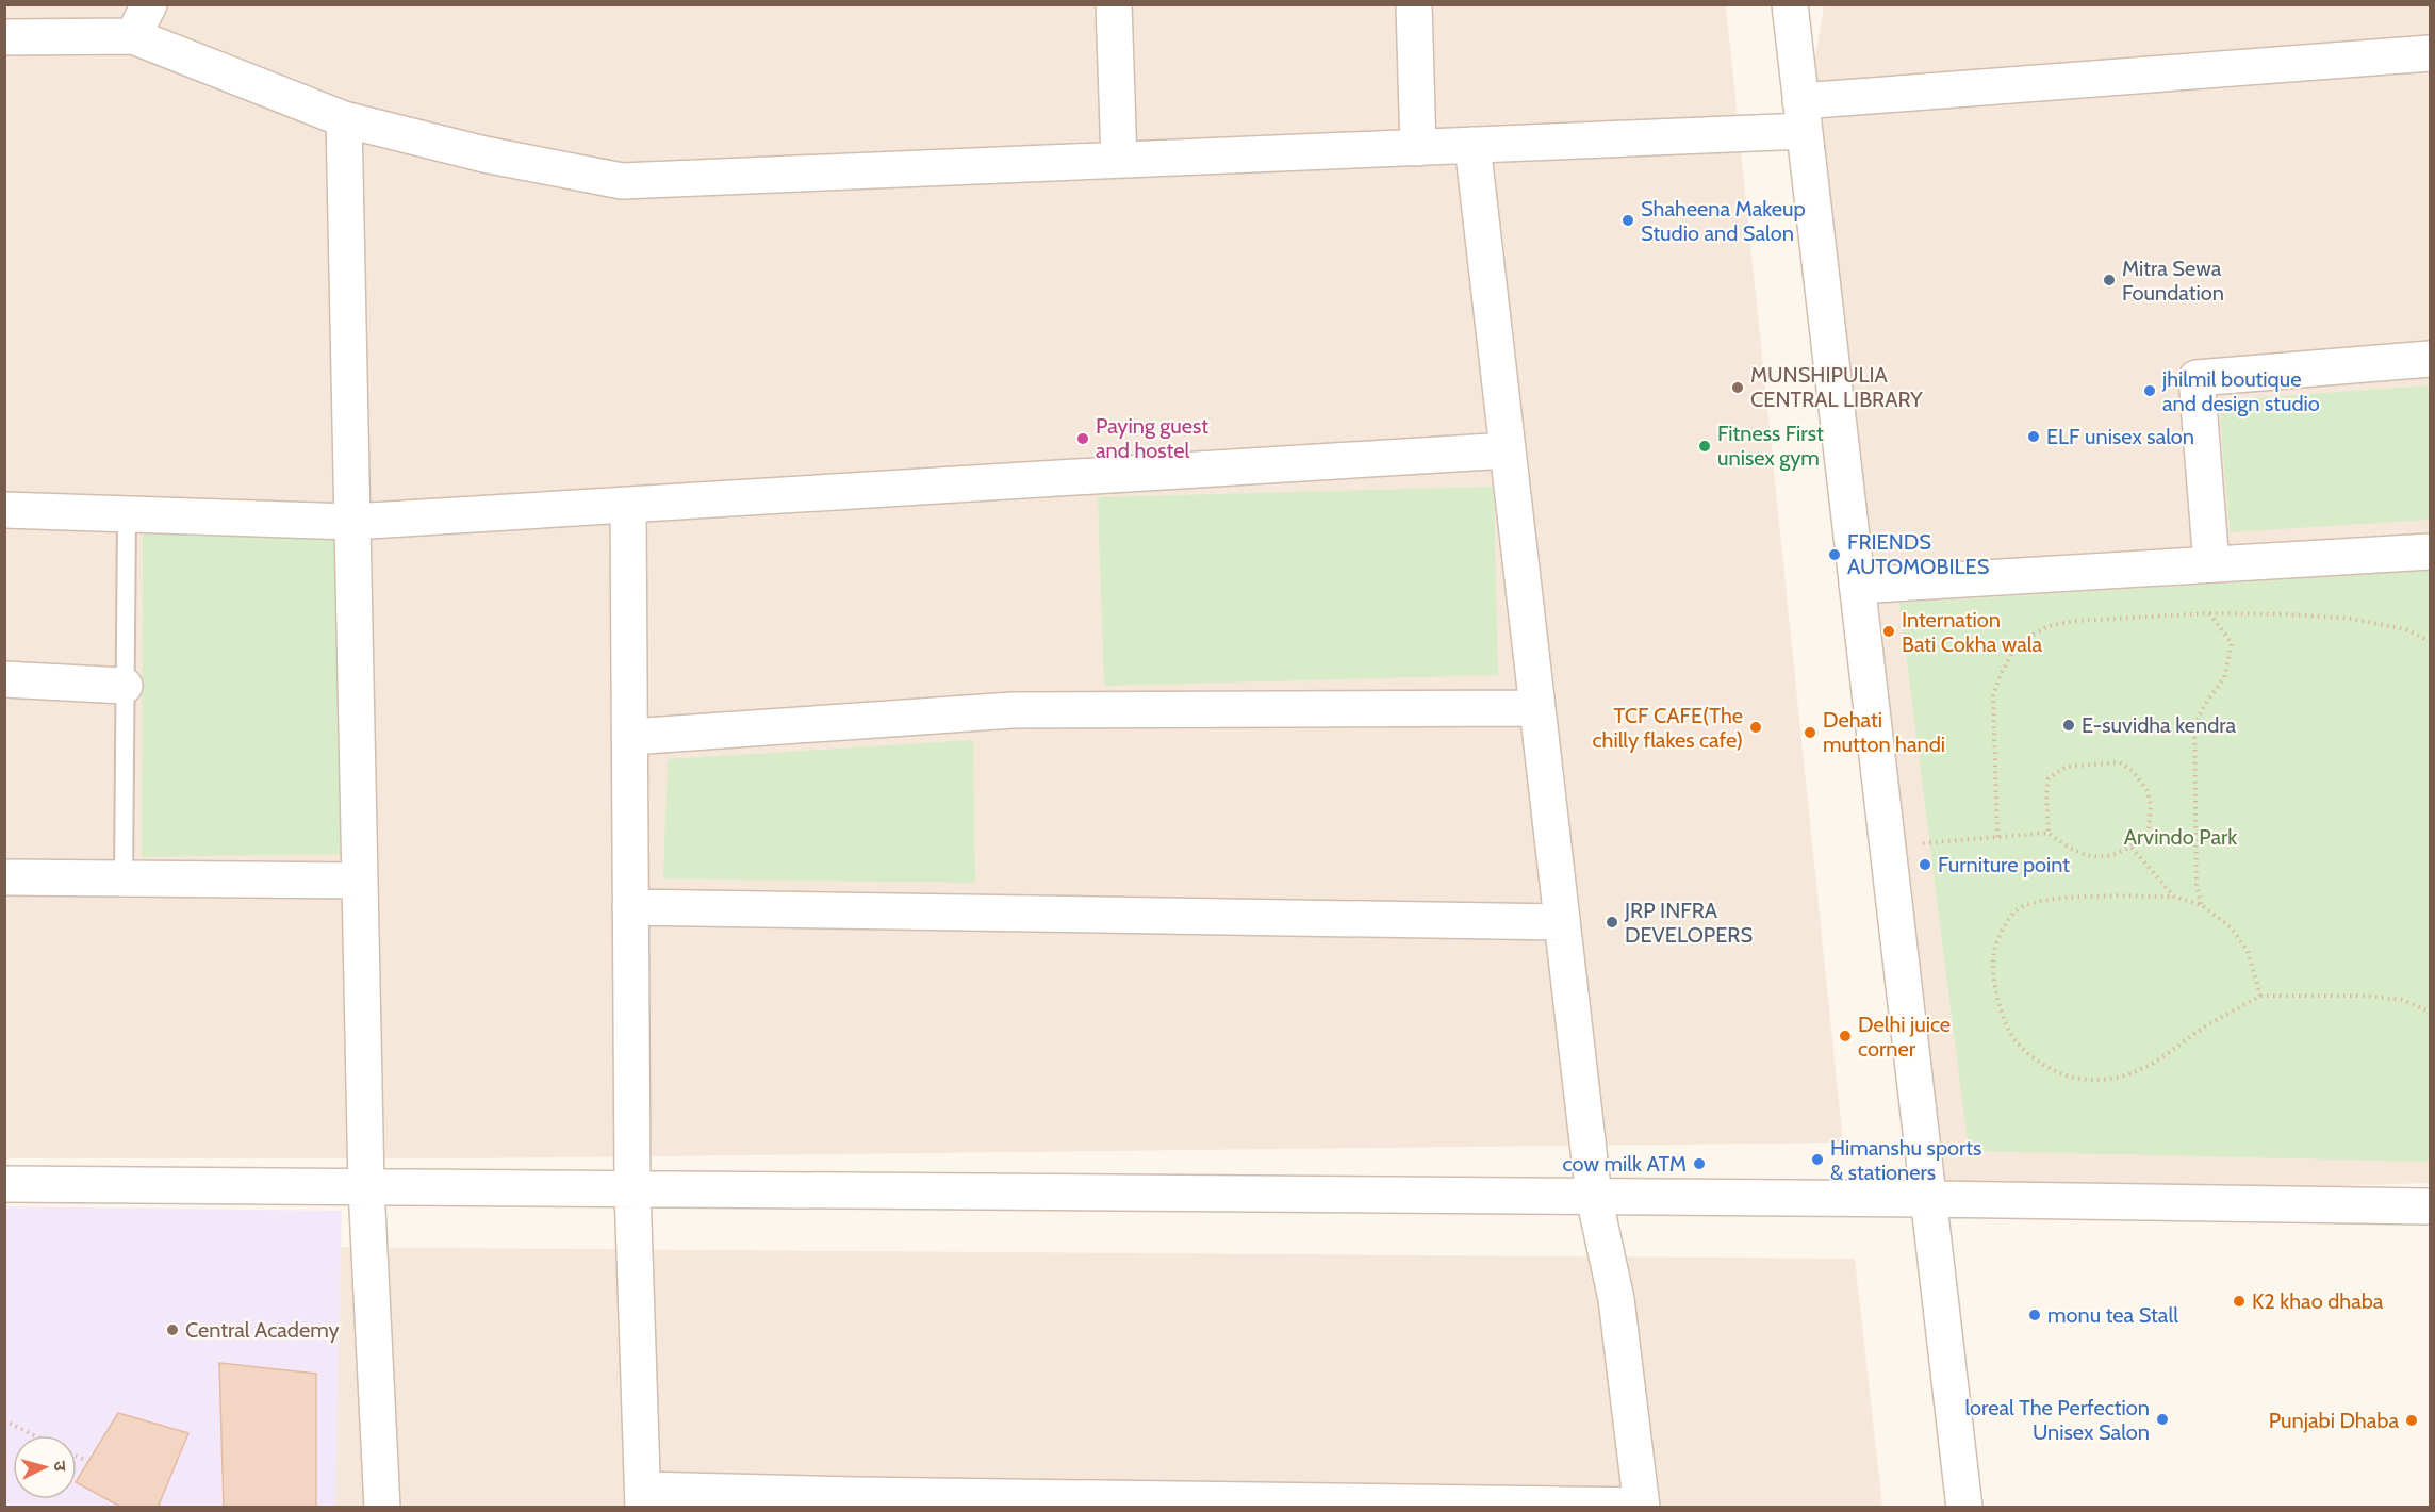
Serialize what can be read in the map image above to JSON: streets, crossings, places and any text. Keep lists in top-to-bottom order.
{
  "parks": ["Arvindo Park"],
  "places": [
    "Shaheena Makeup Studio and Salon",
    "Mitra Sewa Foundation",
    "MUNSHIPULIA CENTRAL LIBRARY",
    "jhilmil boutique and design studio",
    "ELF unisex salon",
    "Paying guest and hostel",
    "Fitness First unisex gym",
    "FRIENDS AUTOMOBILES",
    "Internation Bati Cokha wala",
    "E-suvidha kendra",
    "TCF CAFE(The chilly flakes cafe)",
    "Dehati mutton handi",
    "Furniture point",
    "JRP INFRA DEVELOPERS",
    "Delhi juice corner",
    "Himanshu sports & stationers",
    "cow milk ATM",
    "K2 khao dhaba",
    "monu tea Stall",
    "Central Academy",
    "loreal The Perfection Unisex Salon",
    "Punjabi Dhaba"
  ],
  "north": "right"
}
